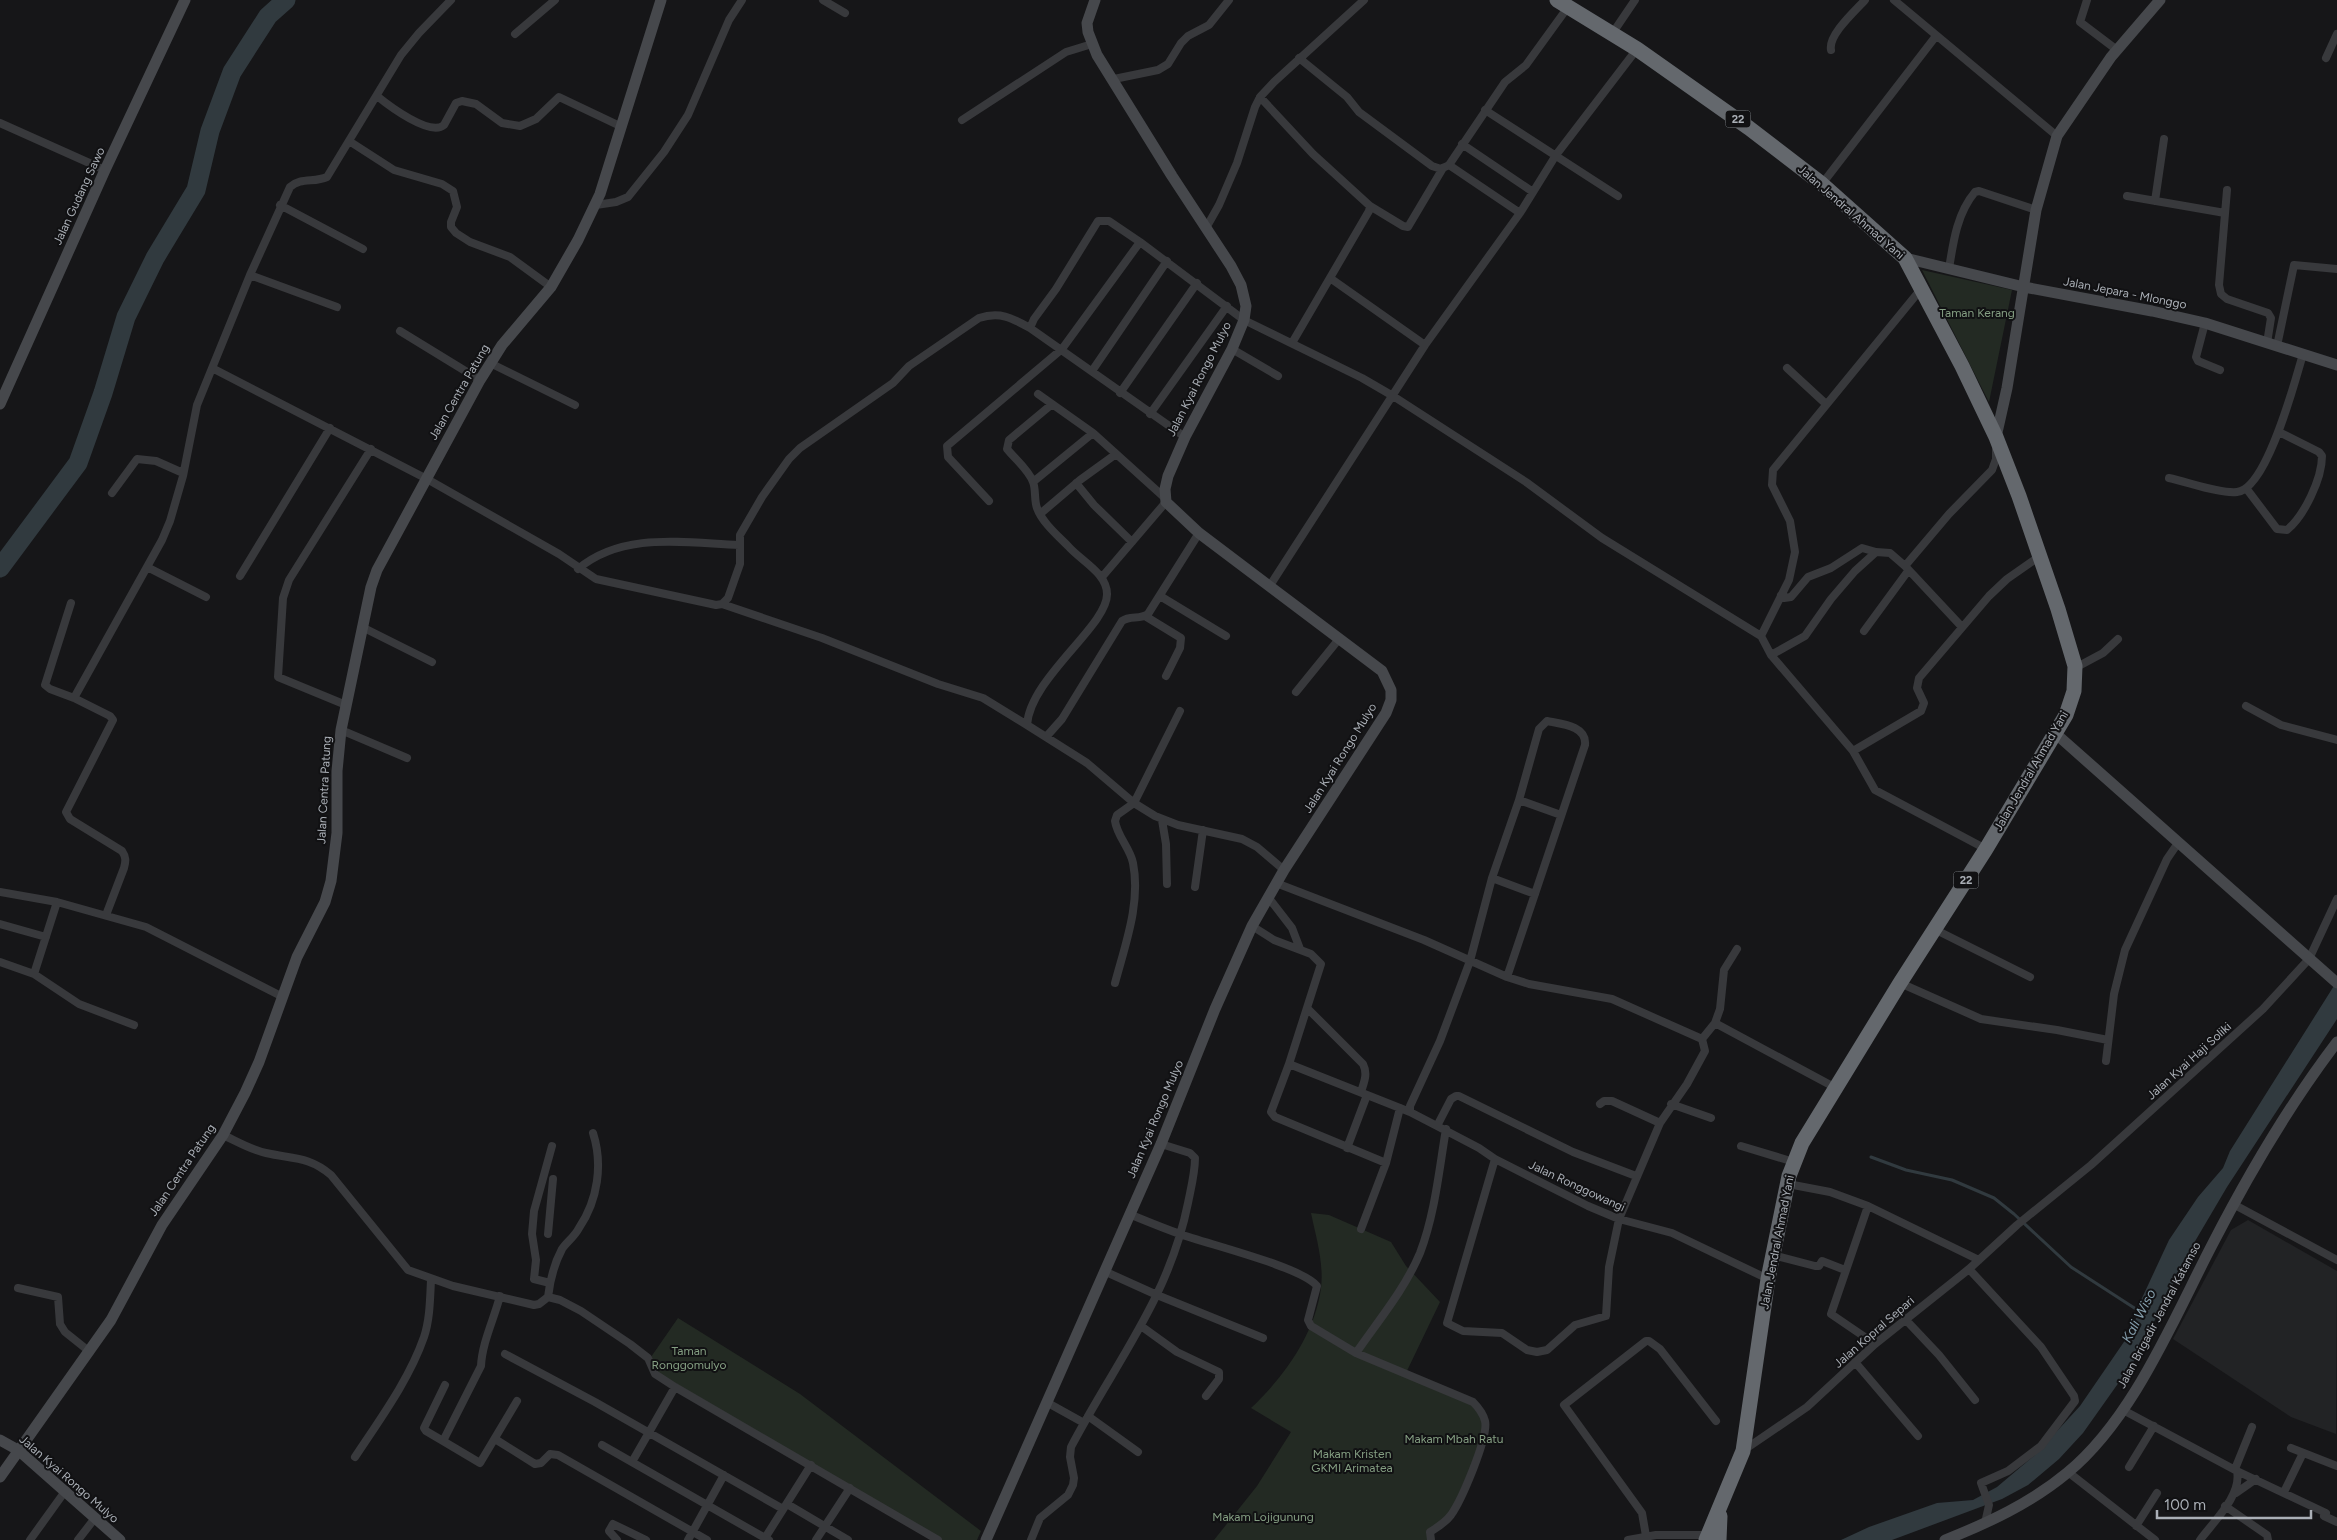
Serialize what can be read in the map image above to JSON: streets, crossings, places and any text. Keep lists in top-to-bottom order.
{
  "streets": {
    "highway": ["22", "Jalan Jendral Ahmad Yani"],
    "street": [
      "Jalan Gudang Sawo",
      "Jalan Jepara - Mlonggo",
      "Jalan Kyai Rongo Mulyo",
      "Jalan Centra Patung",
      "Jalan Kyai Haji Soliki",
      "Jalan Ronggowangi",
      "Jalan Brigadir Jendral Katamso",
      "Jalan Kopral Separi"
    ]
  },
  "crossings": [
    ["Jalan Jendral Ahmad Yani", "Jalan Jepara - Mlonggo"],
    ["Jalan Jendral Ahmad Yani", "Jalan Ronggowangi"],
    ["Jalan Jendral Ahmad Yani", "Jalan Kopral Separi"],
    ["Jalan Kyai Rongo Mulyo", "Jalan Centra Patung"],
    ["Jalan Kyai Haji Soliki", "Jalan Kopral Separi"]
  ],
  "water": ["Kali Wiso"],
  "parks": [
    "Taman Kerang",
    "Taman Ronggomulyo",
    "Makam Mbah Ratu",
    "Makam Kristen GKMI Arimatea",
    "Makam Lojigunung"
  ],
  "scale_bar": "100 m"
}
